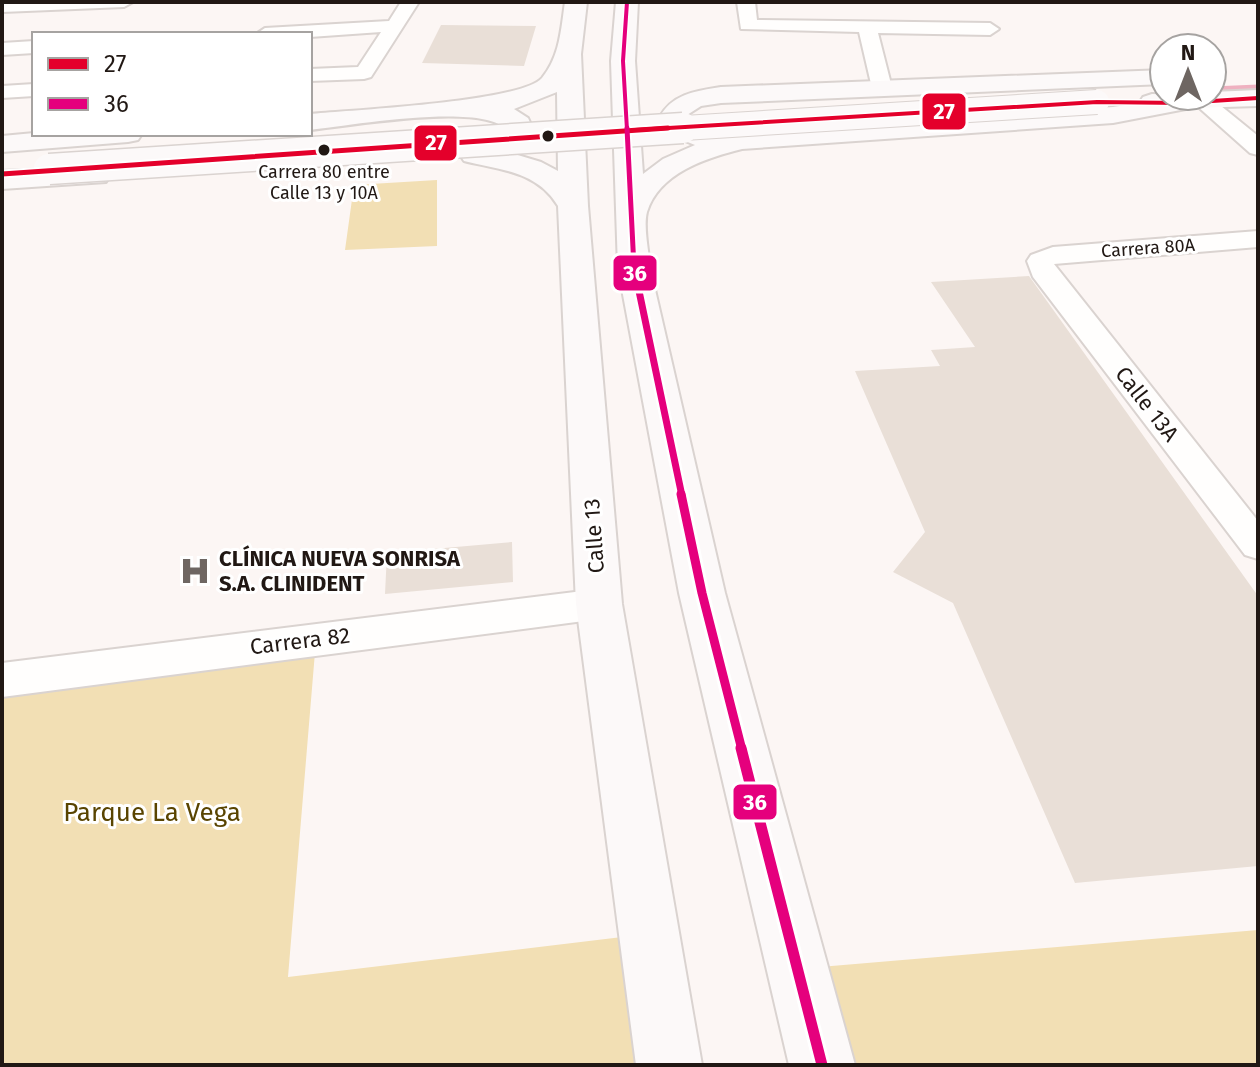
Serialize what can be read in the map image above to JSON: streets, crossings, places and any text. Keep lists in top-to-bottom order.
{
  "streets": {
    "main road": ["Calle 13"],
    "street": ["Carrera 80A", "Calle 13A", "Carrera 82"]
  },
  "crossings": [
    ["Carrera 80A", "Calle 13A"],
    ["Calle 13", "Carrera 82"]
  ],
  "parks": ["Parque La Vega"],
  "places": {
    "other": ["Carrera 80 entre Calle 13 y 10A"],
    "hospital": ["CLÍNICA NUEVA SONRISA S.A. CLINIDENT"]
  },
  "lines": ["transit line 36", "transit line 27"],
  "legend": ["27", "36"],
  "north": "top"
}
